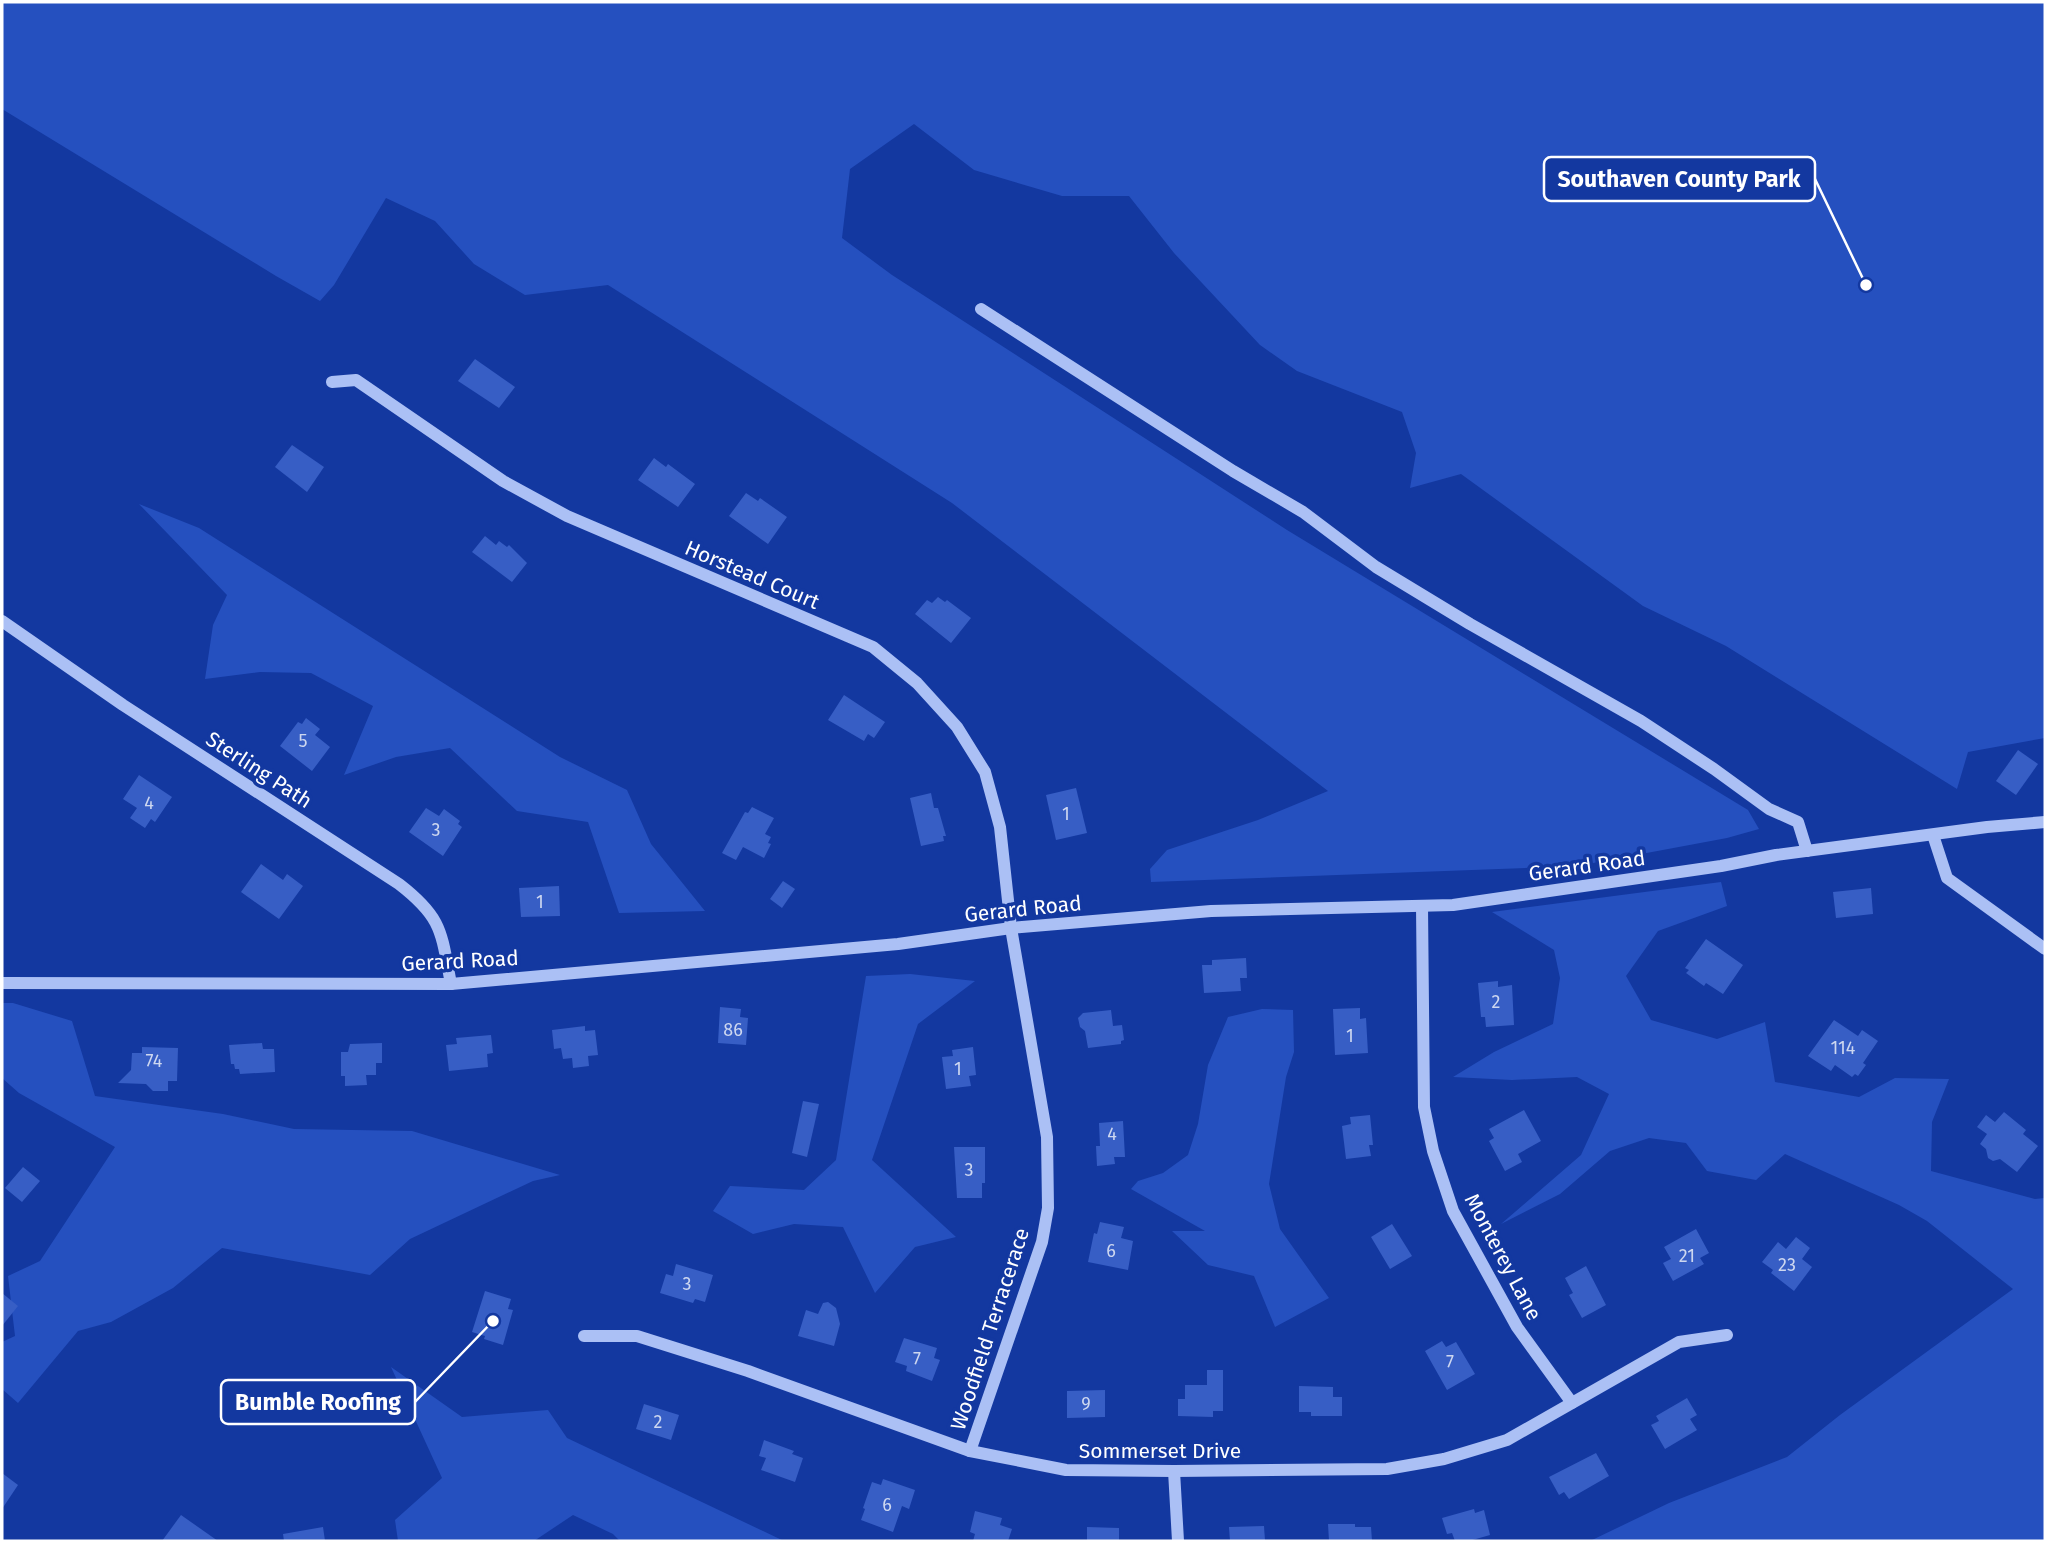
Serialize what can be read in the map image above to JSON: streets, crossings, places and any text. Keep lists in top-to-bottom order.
{
  "streets": {
    "street": [
      "Horstead Court",
      "Sterling Path",
      "Gerard Road",
      "Monterey Lane",
      "Woodfield Terracerace",
      "Sommerset Drive"
    ]
  },
  "crossings": [
    ["Horstead Court", "Gerard Road"],
    ["Horstead Court", "Woodfield Terracerace"],
    ["Sterling Path", "Gerard Road"],
    ["Gerard Road", "Monterey Lane"],
    ["Gerard Road", "Woodfield Terracerace"],
    ["Monterey Lane", "Sommerset Drive"],
    ["Woodfield Terracerace", "Sommerset Drive"]
  ],
  "places": ["Southaven County Park", "Bumble Roofing"],
  "house_numbers": [
    "5",
    "4",
    "1",
    "3",
    "1",
    "2",
    "86",
    "1",
    "114",
    "74",
    "1",
    "4",
    "3",
    "6",
    "21",
    "23",
    "3",
    "7",
    "7",
    "9",
    "2",
    "6"
  ]
}
